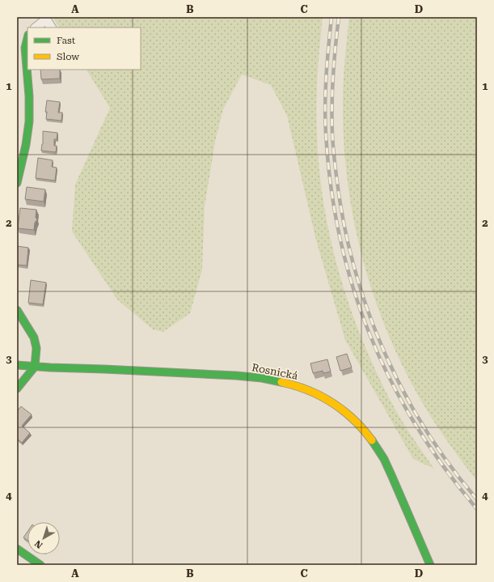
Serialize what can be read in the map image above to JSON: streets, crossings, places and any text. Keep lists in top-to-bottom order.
{
  "streets": {
    "street": ["Rosnická"]
  },
  "legend": ["Fast", "Slow"],
  "north": "bottom left",
  "grid": {
    "columns": [
      "A",
      "B",
      "C",
      "D"
    ],
    "rows": [
      "1",
      "2",
      "3",
      "4"
    ]
  }
}
